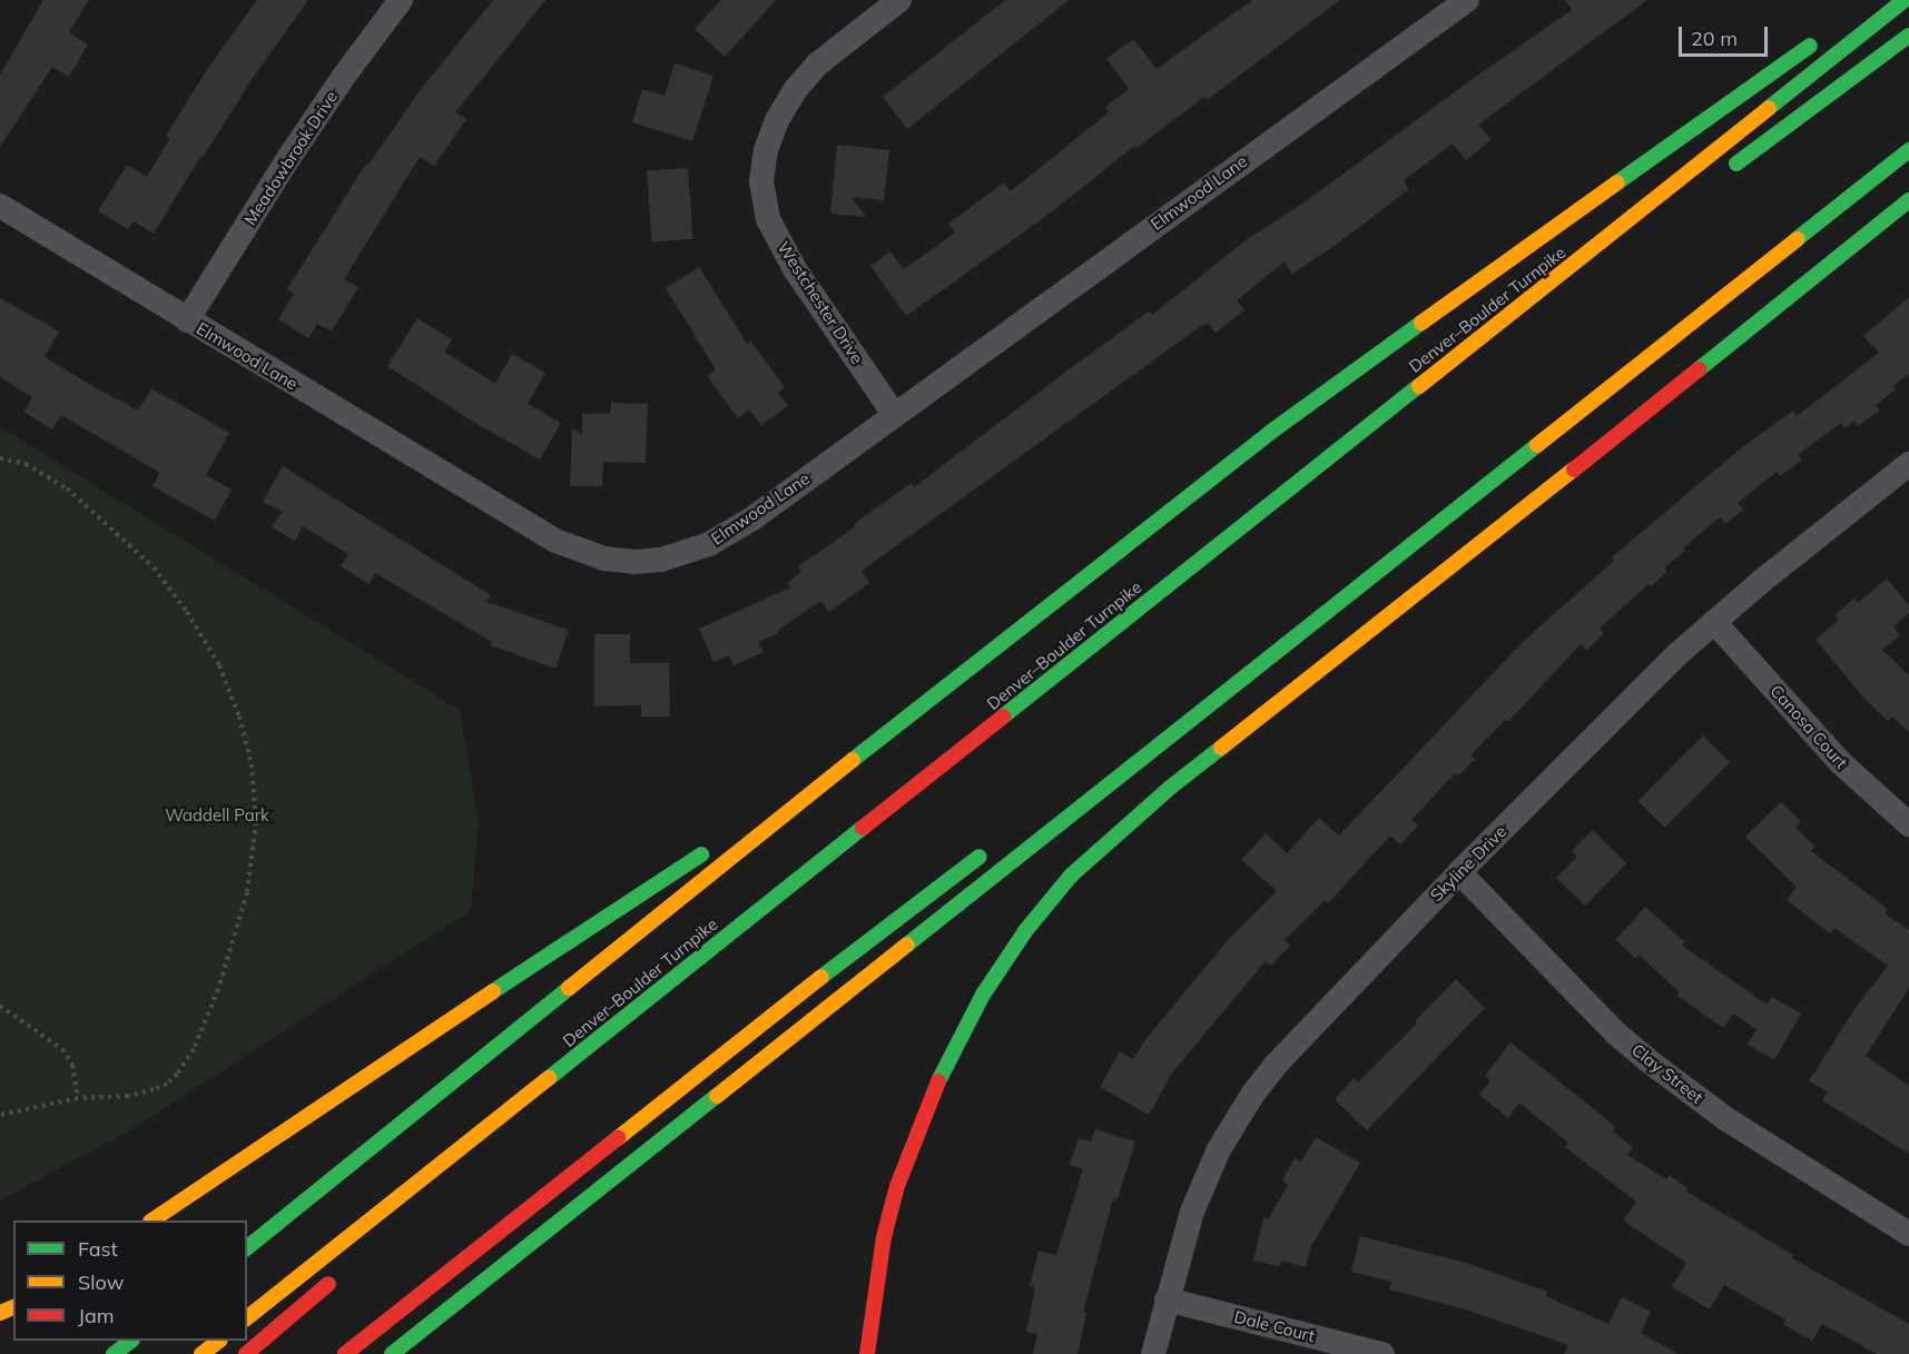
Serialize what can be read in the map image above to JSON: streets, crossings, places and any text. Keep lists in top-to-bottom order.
{
  "streets": {
    "highway": ["Denver–Boulder Turnpike"],
    "street": [
      "Meadowbrook Drive",
      "Elmwood Lane",
      "Westchester Drive",
      "Canosa Court",
      "Skyline Drive",
      "Clay Street",
      "Dale Court"
    ]
  },
  "crossings": [
    ["Meadowbrook Drive", "Elmwood Lane"],
    ["Elmwood Lane", "Westchester Drive"],
    ["Canosa Court", "Skyline Drive"],
    ["Skyline Drive", "Clay Street"],
    ["Skyline Drive", "Dale Court"]
  ],
  "parks": ["Waddell Park"],
  "legend": ["Fast", "Slow", "Jam"],
  "scale_bar": "20 m"
}
